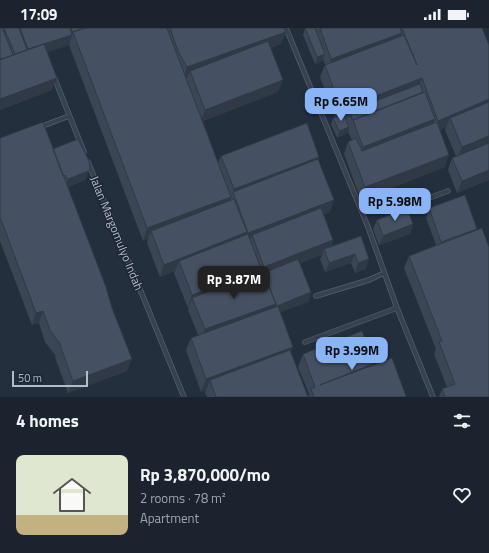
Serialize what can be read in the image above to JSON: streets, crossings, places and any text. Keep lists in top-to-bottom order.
{
  "streets": {
    "lane": ["Jalan Margomulyo Indah"]
  },
  "scale_bar": "50 m",
  "page": {
    "status": "17:09",
    "price": [
      "Rp 6.65M",
      "Rp 5.98M",
      "Rp 3.87M",
      "Rp 3.99M"
    ],
    "scale": "50 m",
    "heading": "4 homes",
    "list": [
      {
        "name": "Rp 3,870,000/mo",
        "note": "2 rooms · 78 m² · Apartment"
      }
    ]
  }
}
